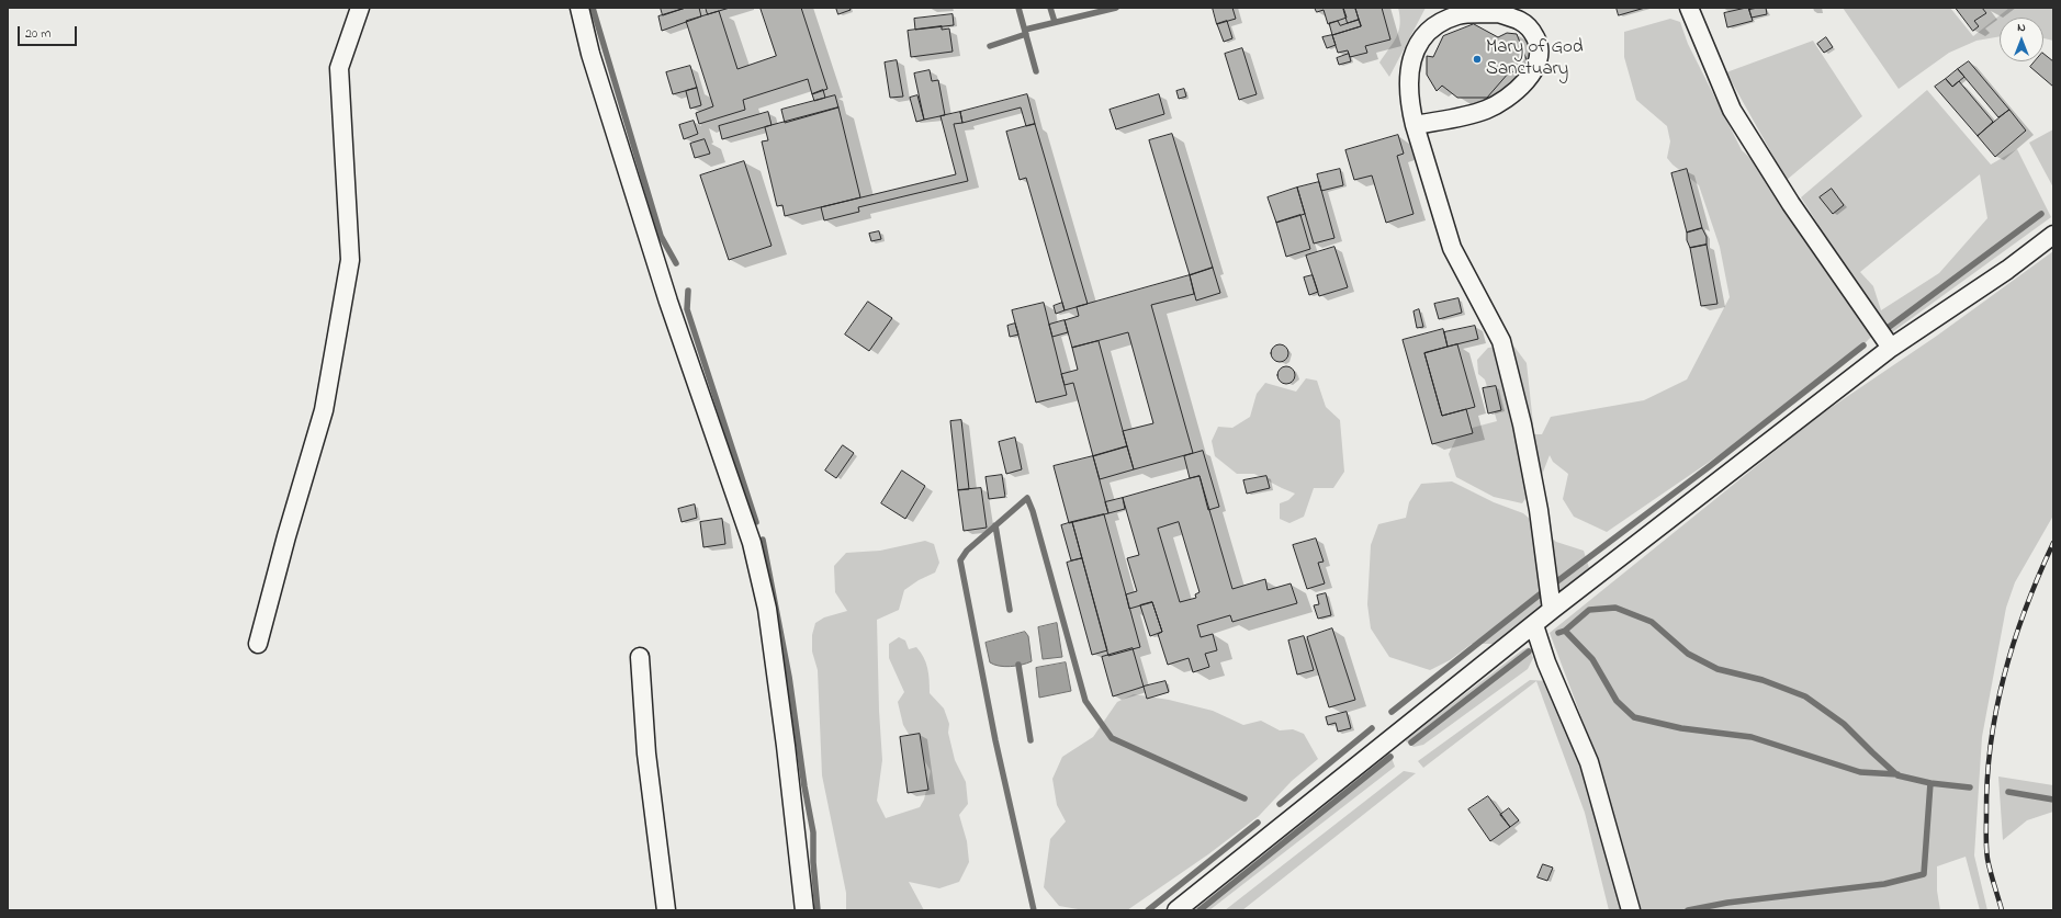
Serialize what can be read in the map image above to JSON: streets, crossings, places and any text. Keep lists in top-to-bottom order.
{
  "places": ["Mary of God Sanctuary"],
  "scale_bar": "20 m",
  "north": "top"
}
